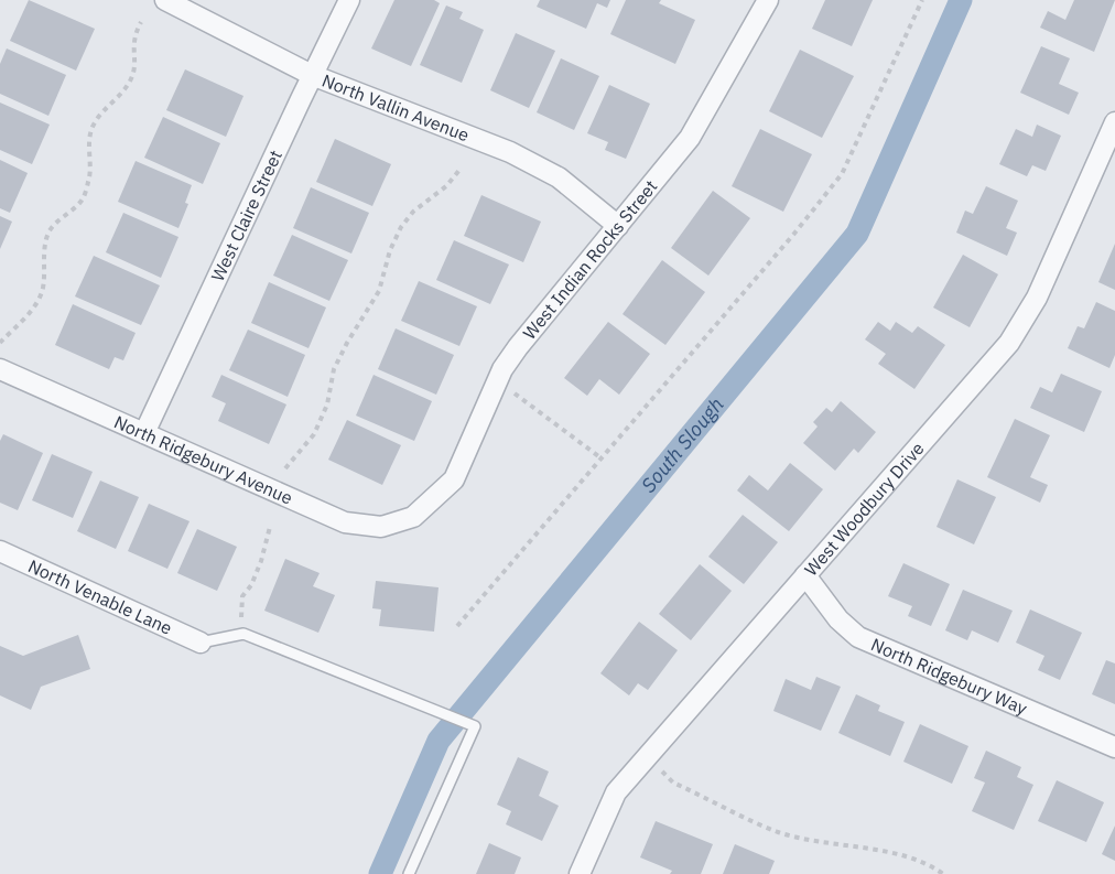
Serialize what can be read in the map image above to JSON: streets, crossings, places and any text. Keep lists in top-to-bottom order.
{
  "streets": {
    "street": [
      "North Vallin Avenue",
      "West Claire Street",
      "West Indian Rocks Street",
      "North Ridgebury Avenue",
      "West Woodbury Drive",
      "North Venable Lane",
      "North Ridgebury Way"
    ]
  },
  "crossings": [
    ["North Vallin Avenue", "West Claire Street"],
    ["North Vallin Avenue", "West Indian Rocks Street"],
    ["West Claire Street", "North Ridgebury Avenue"],
    ["West Indian Rocks Street", "North Ridgebury Avenue"],
    ["West Woodbury Drive", "North Ridgebury Way"]
  ],
  "water": ["South Slough"]
}
